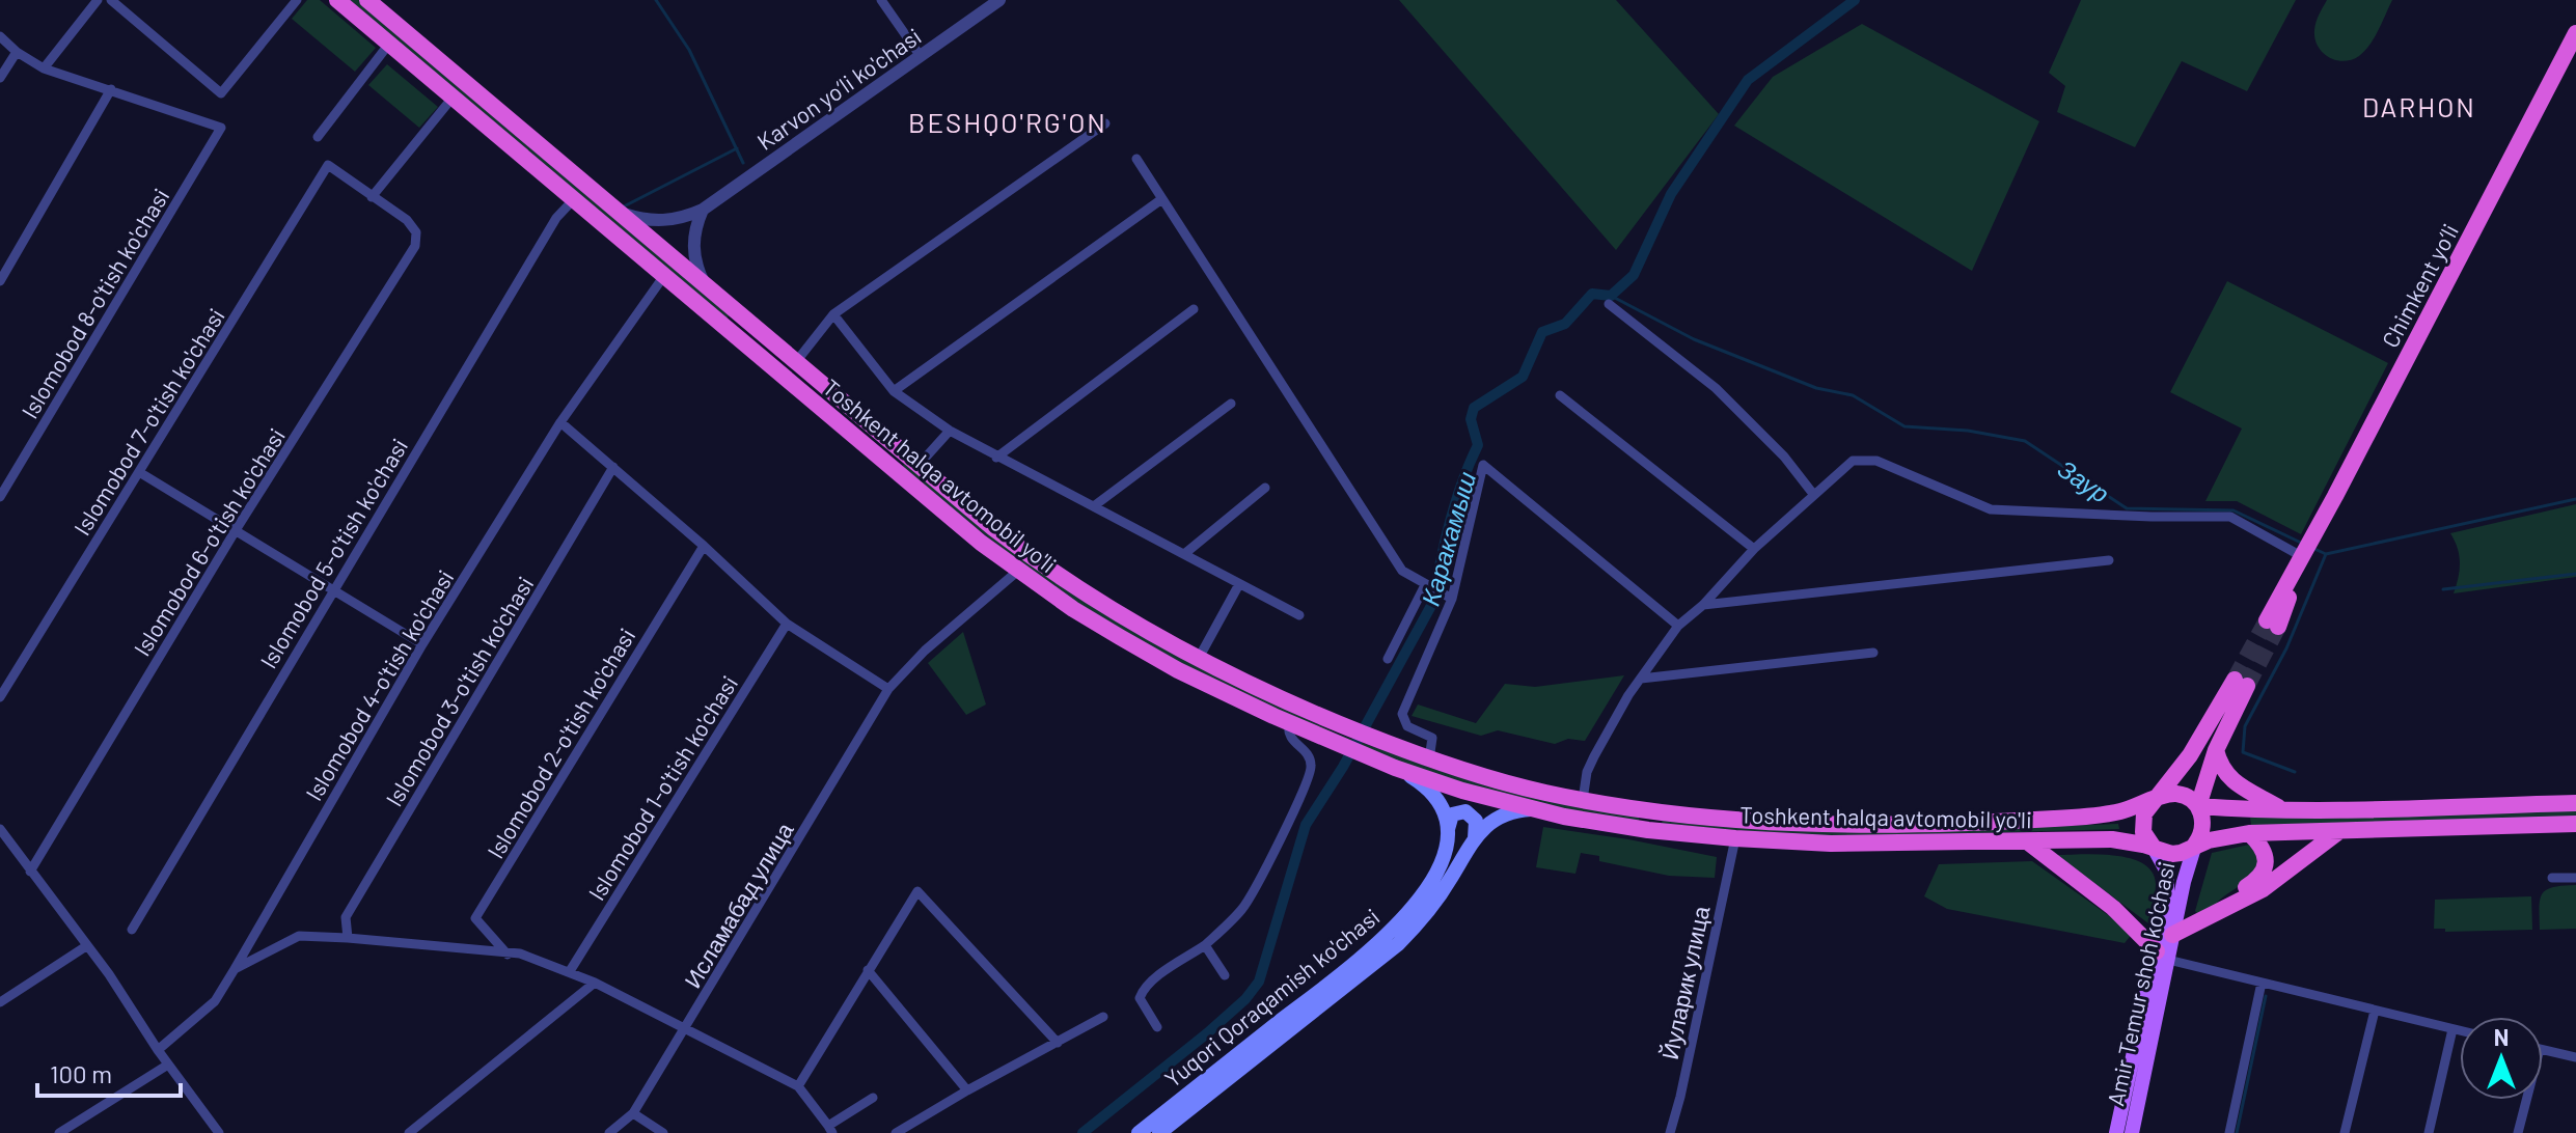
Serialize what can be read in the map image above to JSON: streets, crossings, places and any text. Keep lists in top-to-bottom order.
{
  "streets": {
    "highway": ["Chimkent yo‘li", "Toshkent halqa avtomobil yo'li"],
    "main road": ["Amir Temur shoh ko'chasi", "Yuqori Qoraqamish ko'chasi"],
    "street": [
      "Karvon yo‘li ko'chasi",
      "Islomobod 8-o'tish ko'chasi",
      "Islomobod 7-o'tish ko'chasi",
      "Islomobod 6-o'tish ko'chasi",
      "Islomobod 5-o'tish ko'chasi",
      "Islomobod 4-o'tish ko'chasi",
      "Islomobod 3-o'tish ko'chasi",
      "Islomobod 2-o'tish ko'chasi",
      "Islomobod 1-o'tish ko'chasi",
      "Исламабад улица",
      "Йуларик улица"
    ]
  },
  "crossings": [
    ["Karvon yo‘li ko'chasi", "Toshkent halqa avtomobil yo'li"],
    ["Islomobod 7-o'tish ko'chasi", "Islomobod 6-o'tish ko'chasi"],
    ["Toshkent halqa avtomobil yo'li", "Islomobod 5-o'tish ko'chasi"],
    ["Toshkent halqa avtomobil yo'li", "Islomobod 4-o'tish ko'chasi"],
    ["Toshkent halqa avtomobil yo'li", "Исламабад улица"],
    ["Toshkent halqa avtomobil yo'li", "Йуларик улица"],
    ["Toshkent halqa avtomobil yo'li", "Amir Temur shoh ko'chasi"],
    ["Toshkent halqa avtomobil yo'li", "Yuqori Qoraqamish ko'chasi"]
  ],
  "districts": ["DARHON", "BESHQO'RG'ON"],
  "water": ["Заур", "Каракамыш"],
  "scale_bar": "100 m",
  "north": "top"
}
